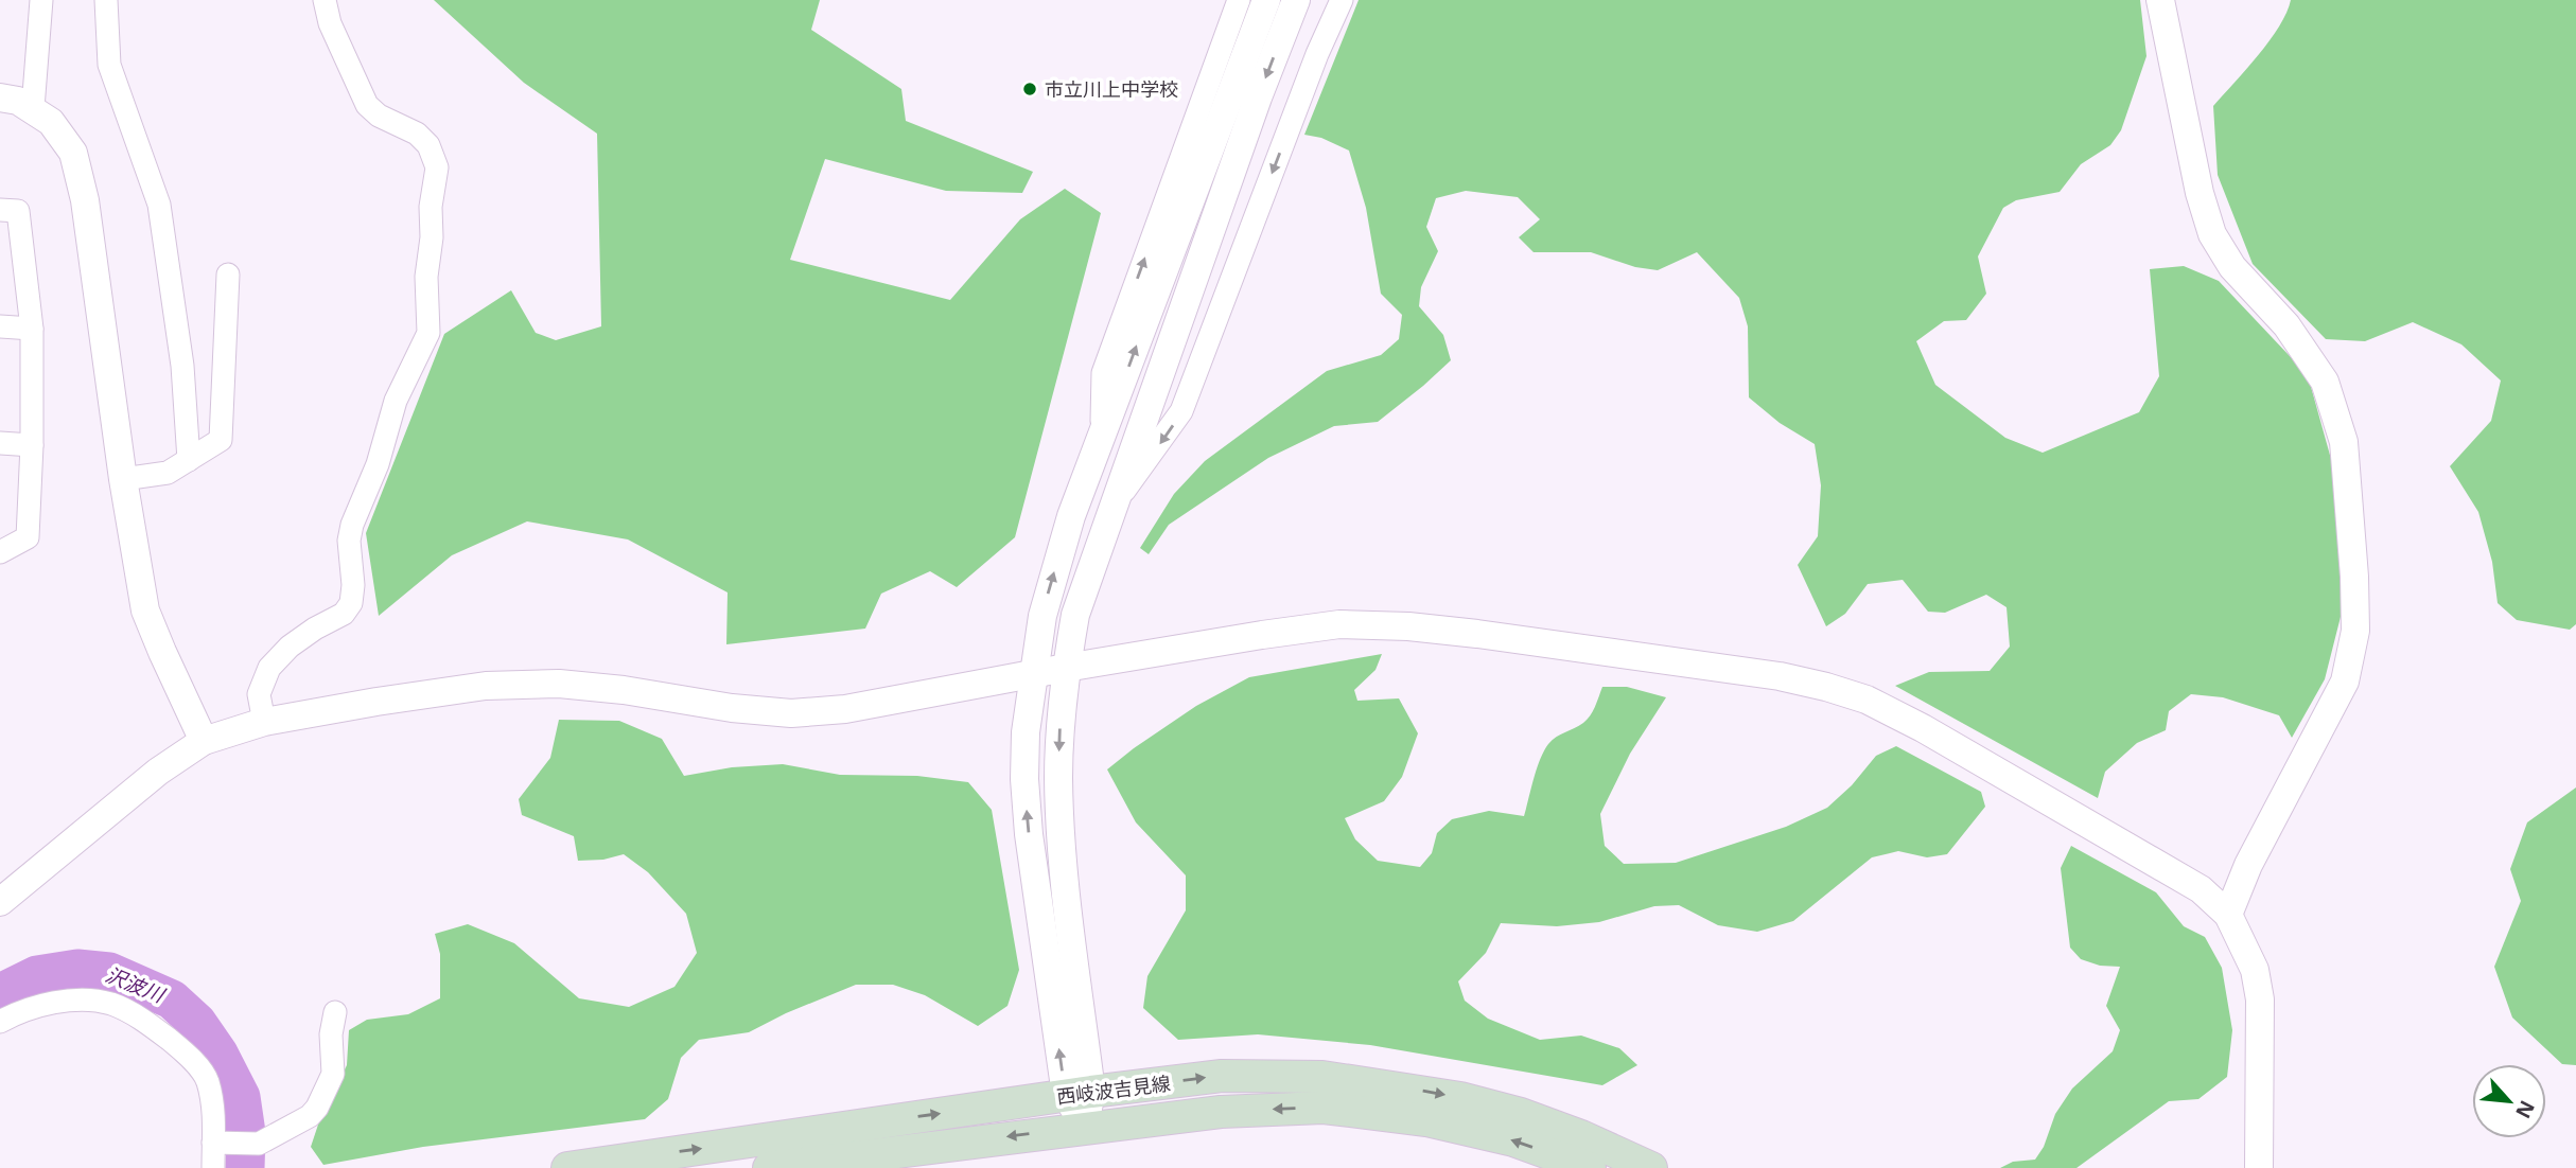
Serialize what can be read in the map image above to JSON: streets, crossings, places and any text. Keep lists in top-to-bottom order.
{
  "streets": {
    "main road": ["西岐波吉見線"]
  },
  "water": ["沢波川"],
  "places": ["市立川上中学校"],
  "north": "bottom right"
}
